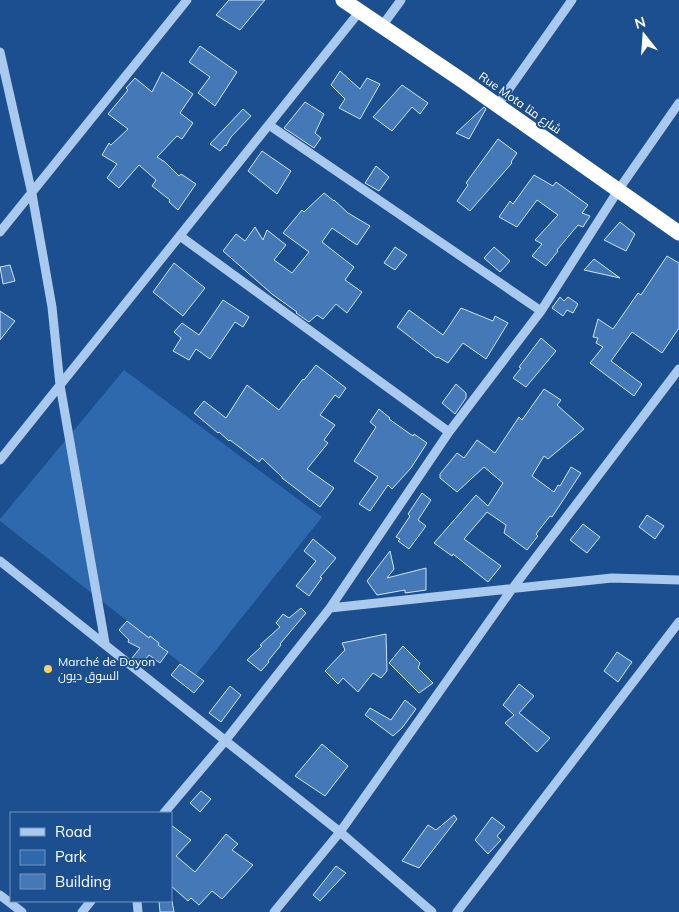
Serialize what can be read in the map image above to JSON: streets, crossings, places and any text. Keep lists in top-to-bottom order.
{
  "streets": {
    "highway": ["Rue Mota شارع متا"]
  },
  "places": ["Marché de Doyon السوق ديون"],
  "legend": ["Road", "Park", "Building"],
  "north": "top"
}
